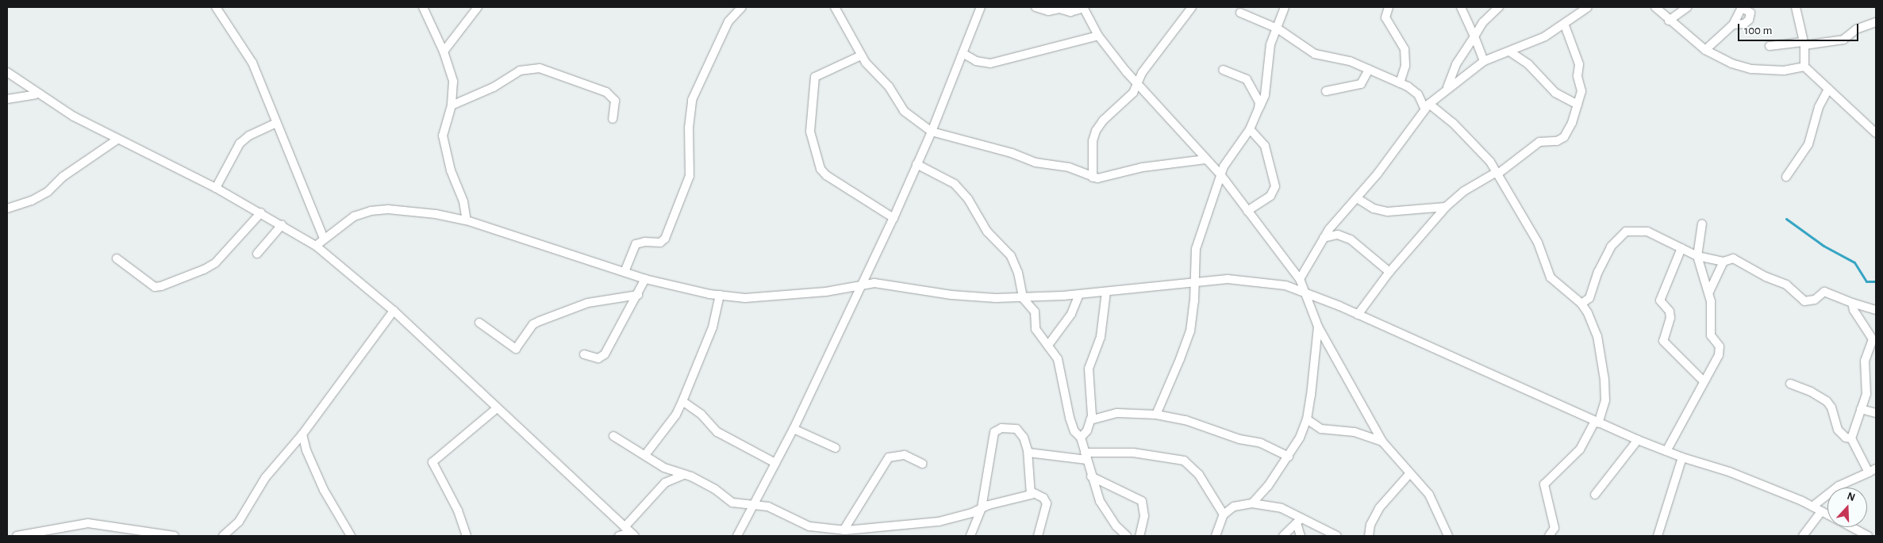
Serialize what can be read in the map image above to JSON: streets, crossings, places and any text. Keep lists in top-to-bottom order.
{
  "scale_bar": "100 m",
  "north": "top"
}
